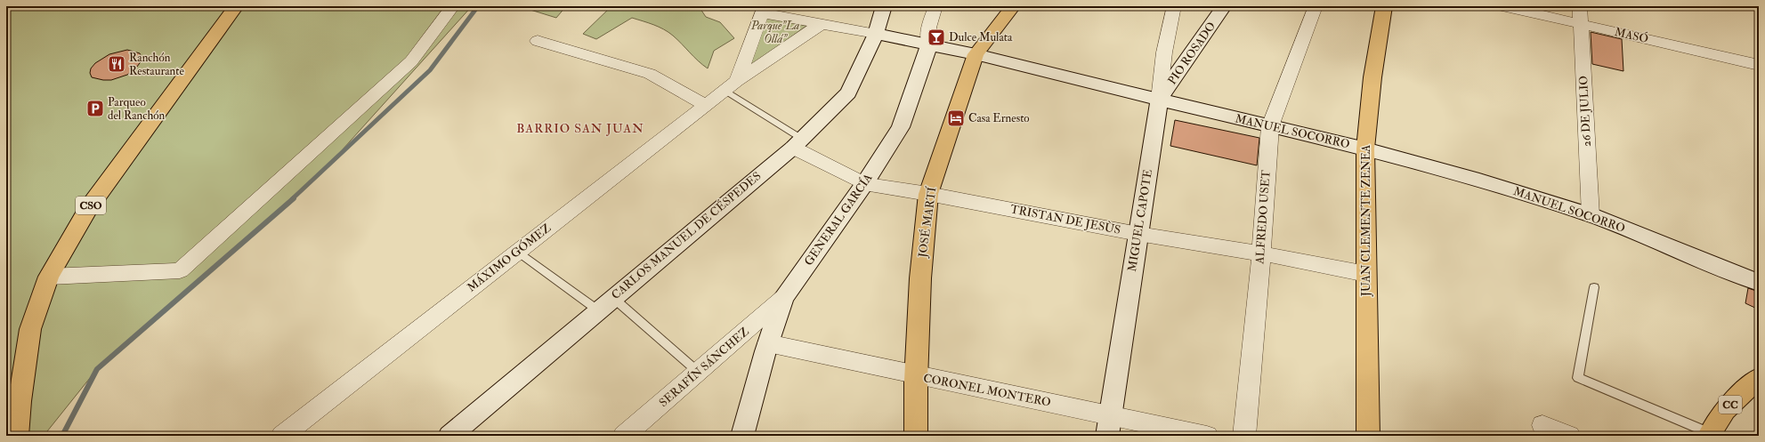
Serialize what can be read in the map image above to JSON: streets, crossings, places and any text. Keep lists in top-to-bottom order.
{
  "streets": {
    "main road": [
      "CSO",
      "JUAN CLEMENTE ZENEA",
      "JOSÉ MARTÍ",
      "CC"
    ],
    "street": [
      "MASÓ",
      "PIO ROSADO",
      "26 DE JULIO",
      "MANUEL SOCORRO",
      "ALFREDO USET",
      "GENERAL GARCÍA",
      "TRISTAN DE JESÙS",
      "MIGUEL CAPOTE",
      "CARLOS MANUEL DE CÉSPEDES",
      "MÁXIMO GÓMEZ",
      "SERAFÍN SÁNCHEZ",
      "CORONEL MONTERO"
    ]
  },
  "crossings": [
    ["MASÓ", "26 DE JULIO"],
    ["PIO ROSADO", "MANUEL SOCORRO"],
    ["PIO ROSADO", "MIGUEL CAPOTE"],
    ["26 DE JULIO", "MANUEL SOCORRO"],
    ["MANUEL SOCORRO", "ALFREDO USET"],
    ["MANUEL SOCORRO", "GENERAL GARCÍA"],
    ["MANUEL SOCORRO", "MIGUEL CAPOTE"],
    ["MANUEL SOCORRO", "JUAN CLEMENTE ZENEA"],
    ["MANUEL SOCORRO", "JOSÉ MARTÍ"],
    ["MANUEL SOCORRO", "CARLOS MANUEL DE CÉSPEDES"],
    ["ALFREDO USET", "TRISTAN DE JESÙS"],
    ["GENERAL GARCÍA", "TRISTAN DE JESÙS"],
    ["GENERAL GARCÍA", "SERAFÍN SÁNCHEZ"],
    ["GENERAL GARCÍA", "CORONEL MONTERO"],
    ["TRISTAN DE JESÙS", "MIGUEL CAPOTE"],
    ["TRISTAN DE JESÙS", "JUAN CLEMENTE ZENEA"],
    ["TRISTAN DE JESÙS", "JOSÉ MARTÍ"],
    ["TRISTAN DE JESÙS", "CARLOS MANUEL DE CÉSPEDES"],
    ["TRISTAN DE JESÙS", "MÁXIMO GÓMEZ"],
    ["MIGUEL CAPOTE", "CORONEL MONTERO"],
    ["JOSÉ MARTÍ", "CORONEL MONTERO"]
  ],
  "districts": ["BARRIO SAN JUAN"],
  "parks": ["Parque\"La Ollá\""],
  "places": {
    "bar": ["Dulce Mulata"],
    "restaurant": ["Ranchón Restaurante"],
    "parking": ["Parqueo del Ranchón"],
    "hotel": ["Casa Ernesto"]
  }
}
